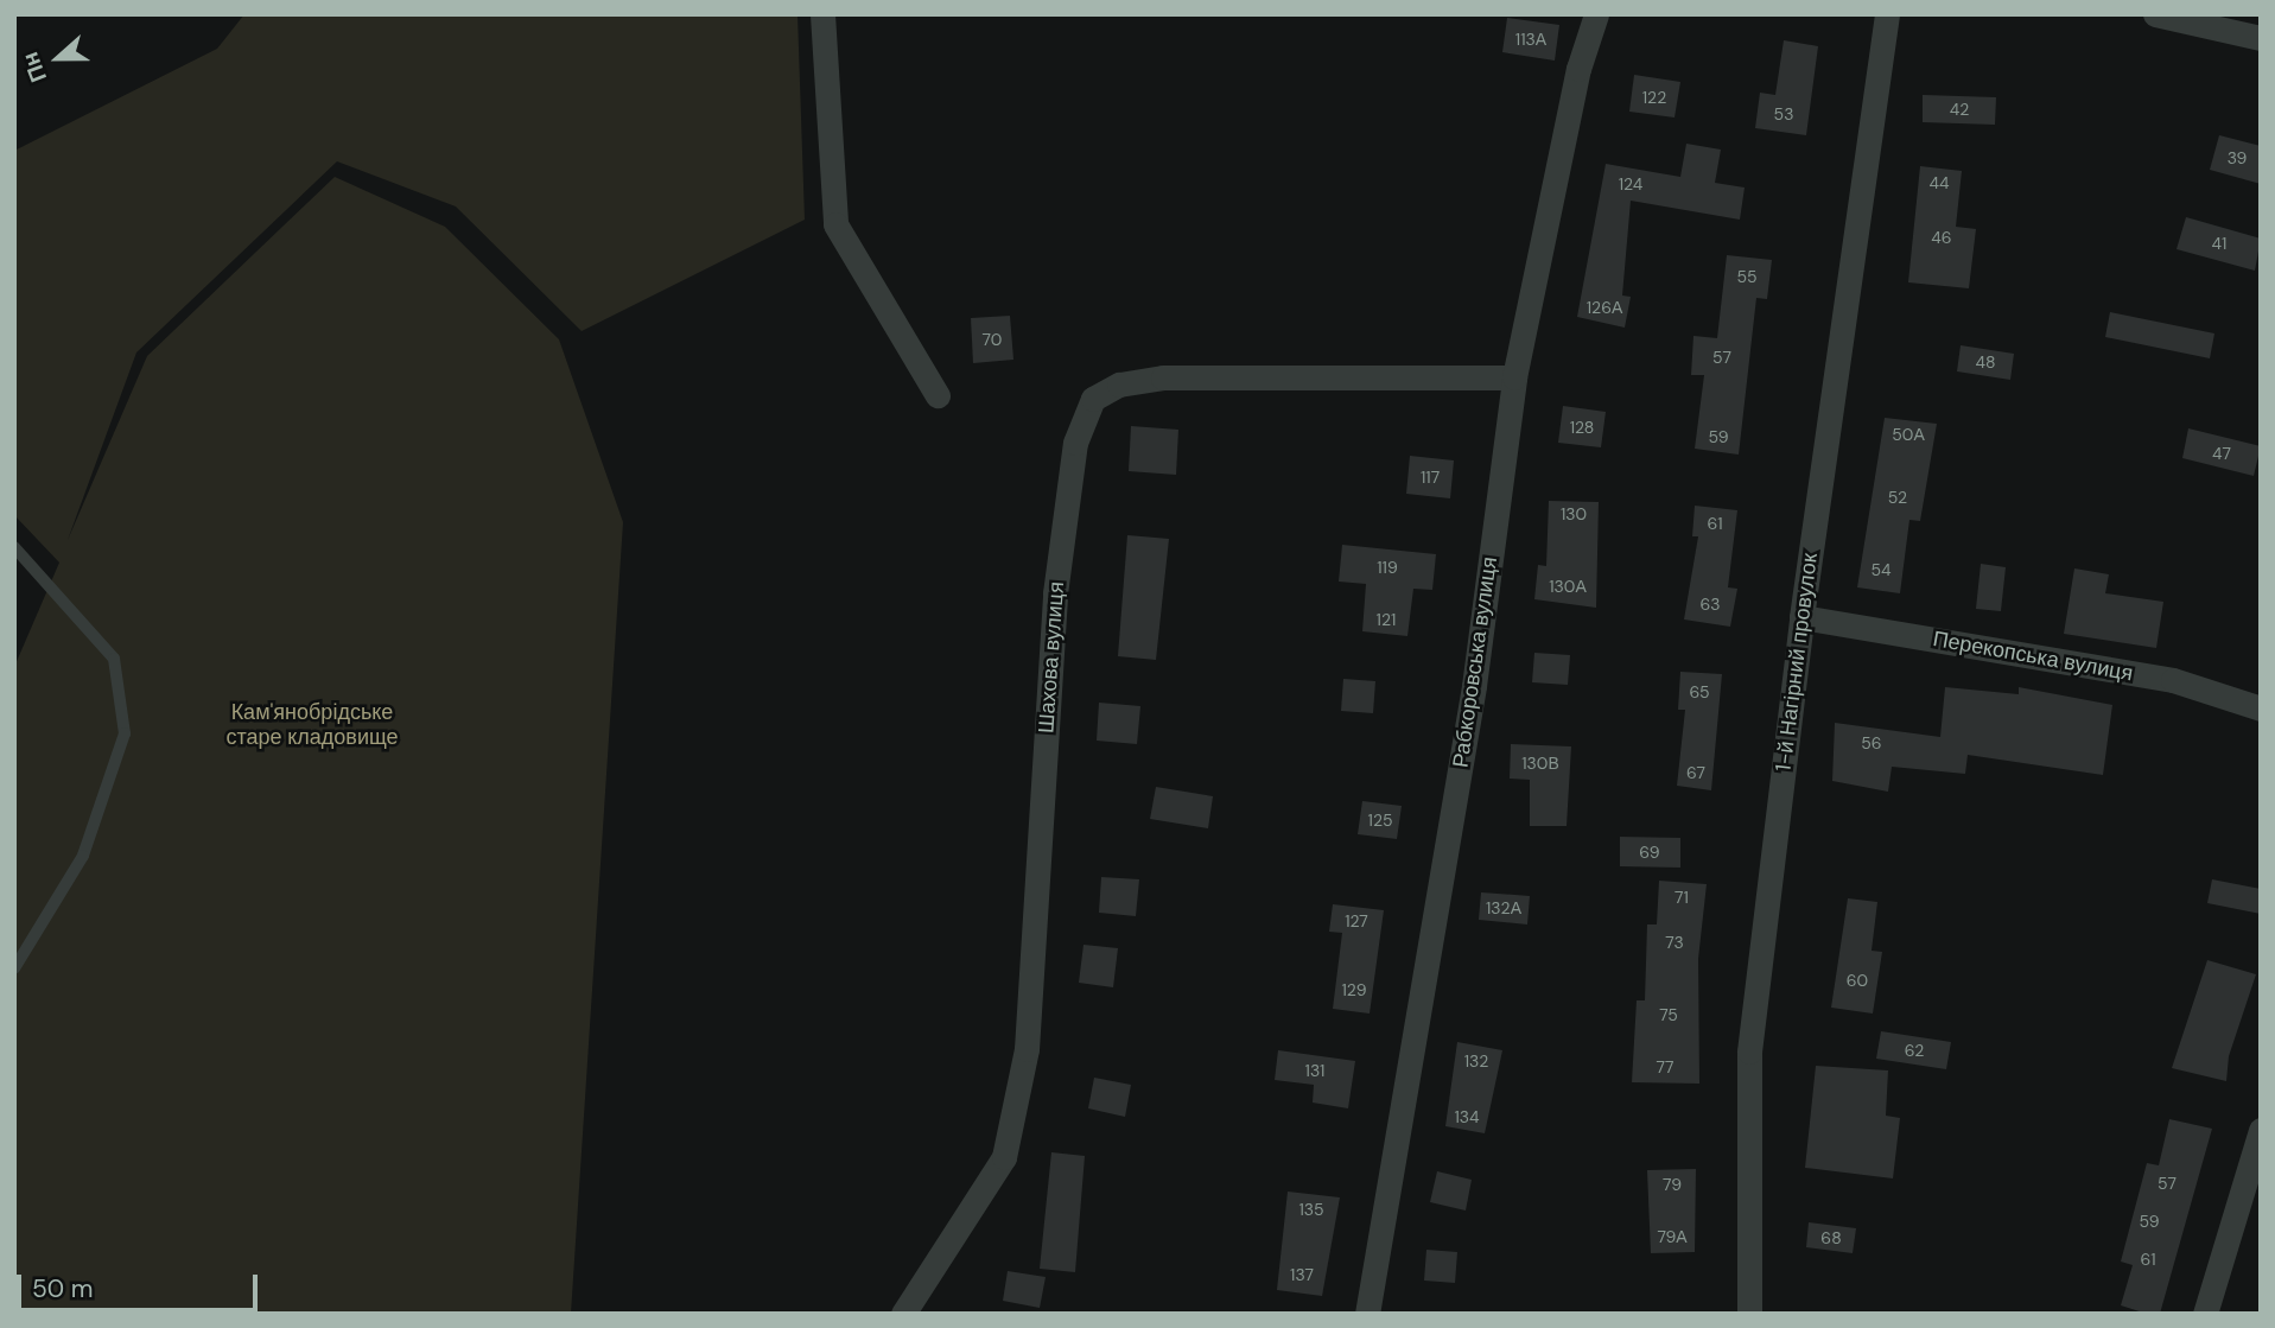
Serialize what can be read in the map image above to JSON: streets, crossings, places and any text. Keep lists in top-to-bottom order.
{
  "streets": {
    "street": [
      "Перекопська вулиця",
      "Шахова вулиця",
      "Рабкоровська вулиця",
      "1-й Нагірний провулок"
    ]
  },
  "crossings": [
    ["Перекопська вулиця", "1-й Нагірний провулок"],
    ["Шахова вулиця", "Рабкоровська вулиця"]
  ],
  "parks": ["Кам'янобрідське старе кладовище"],
  "house_numbers": [
    "113А",
    "122",
    "42",
    "53",
    "39",
    "44",
    "124",
    "46",
    "41",
    "55",
    "126А",
    "70",
    "57",
    "48",
    "128",
    "50А",
    "59",
    "47",
    "117",
    "52",
    "130",
    "61",
    "119",
    "54",
    "130А",
    "63",
    "121",
    "65",
    "56",
    "130В",
    "67",
    "125",
    "69",
    "71",
    "132А",
    "127",
    "73",
    "60",
    "129",
    "75",
    "62",
    "132",
    "77",
    "131",
    "134",
    "57",
    "79",
    "135",
    "59",
    "79А",
    "68",
    "61",
    "137"
  ],
  "scale_bar": "50 m",
  "north": "left"
}
